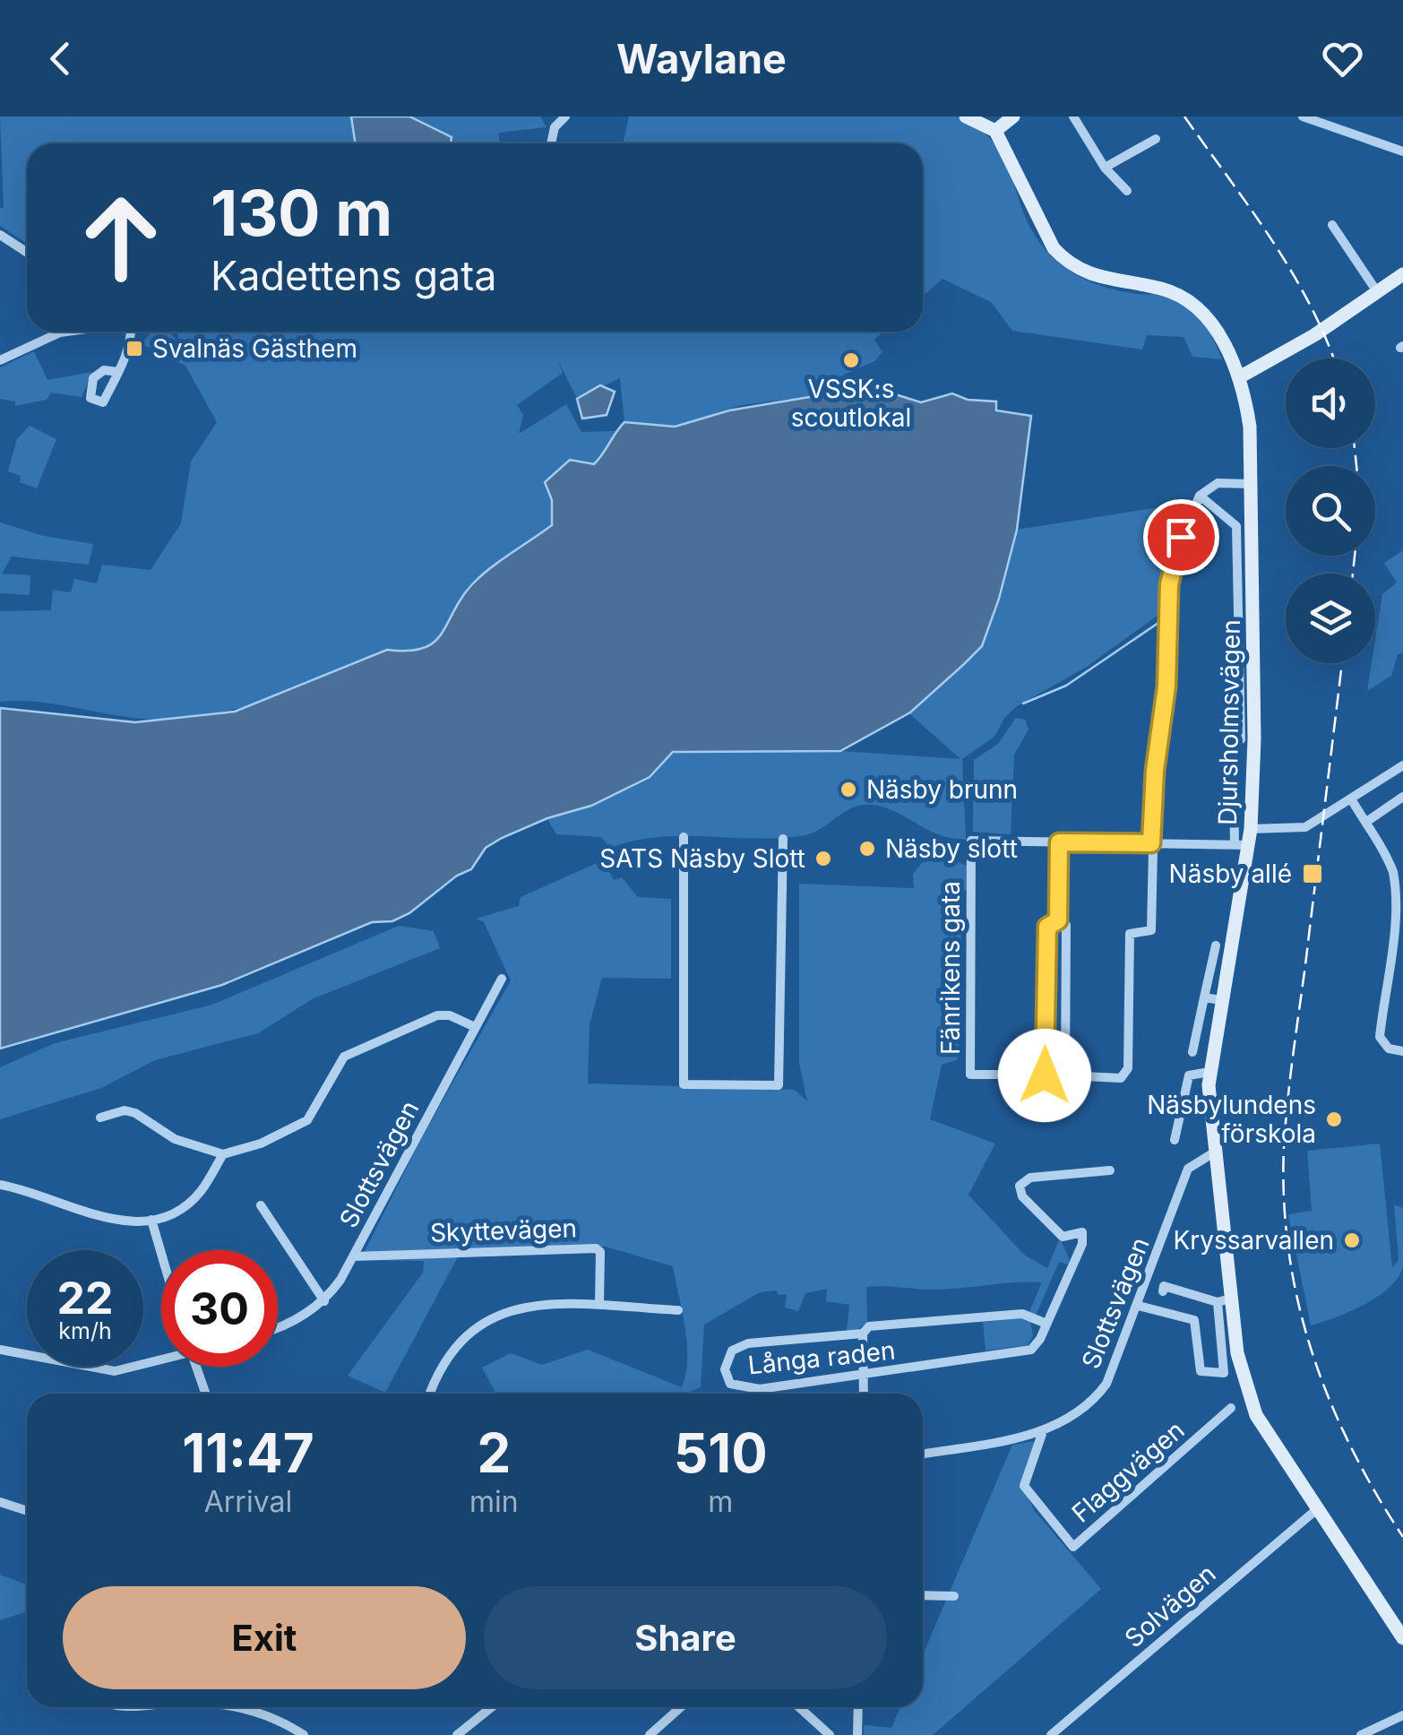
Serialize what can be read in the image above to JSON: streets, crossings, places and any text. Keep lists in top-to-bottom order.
{
  "streets": {
    "street": [
      "Djursholmsvägen",
      "Fänrikens gata",
      "Slottsvägen",
      "Skyttevägen",
      "Långa raden",
      "Flaggvägen",
      "Solvägen"
    ]
  },
  "crossings": [
    ["Djursholmsvägen", "Slottsvägen"],
    ["Djursholmsvägen", "Solvägen"],
    ["Slottsvägen", "Skyttevägen"],
    ["Slottsvägen", "Flaggvägen"]
  ],
  "places": {
    "transit": ["Svalnäs Gästhem", "Näsby allé"],
    "other": [
      "VSSK:s scoutlokal",
      "Näsby brunn",
      "Näsby slott",
      "SATS Näsby Slott",
      "Näsbylundens förskola",
      "Kryssarvallen"
    ]
  },
  "page": {
    "header": "Waylane",
    "turn": ["130 m", "Kadettens gata"],
    "speed": "22 km/h",
    "limit": "30",
    "eta": [
      "11:47",
      "Arrival",
      "2",
      "min",
      "510",
      "m"
    ],
    "buttons": ["Exit", "Share"]
  }
}
